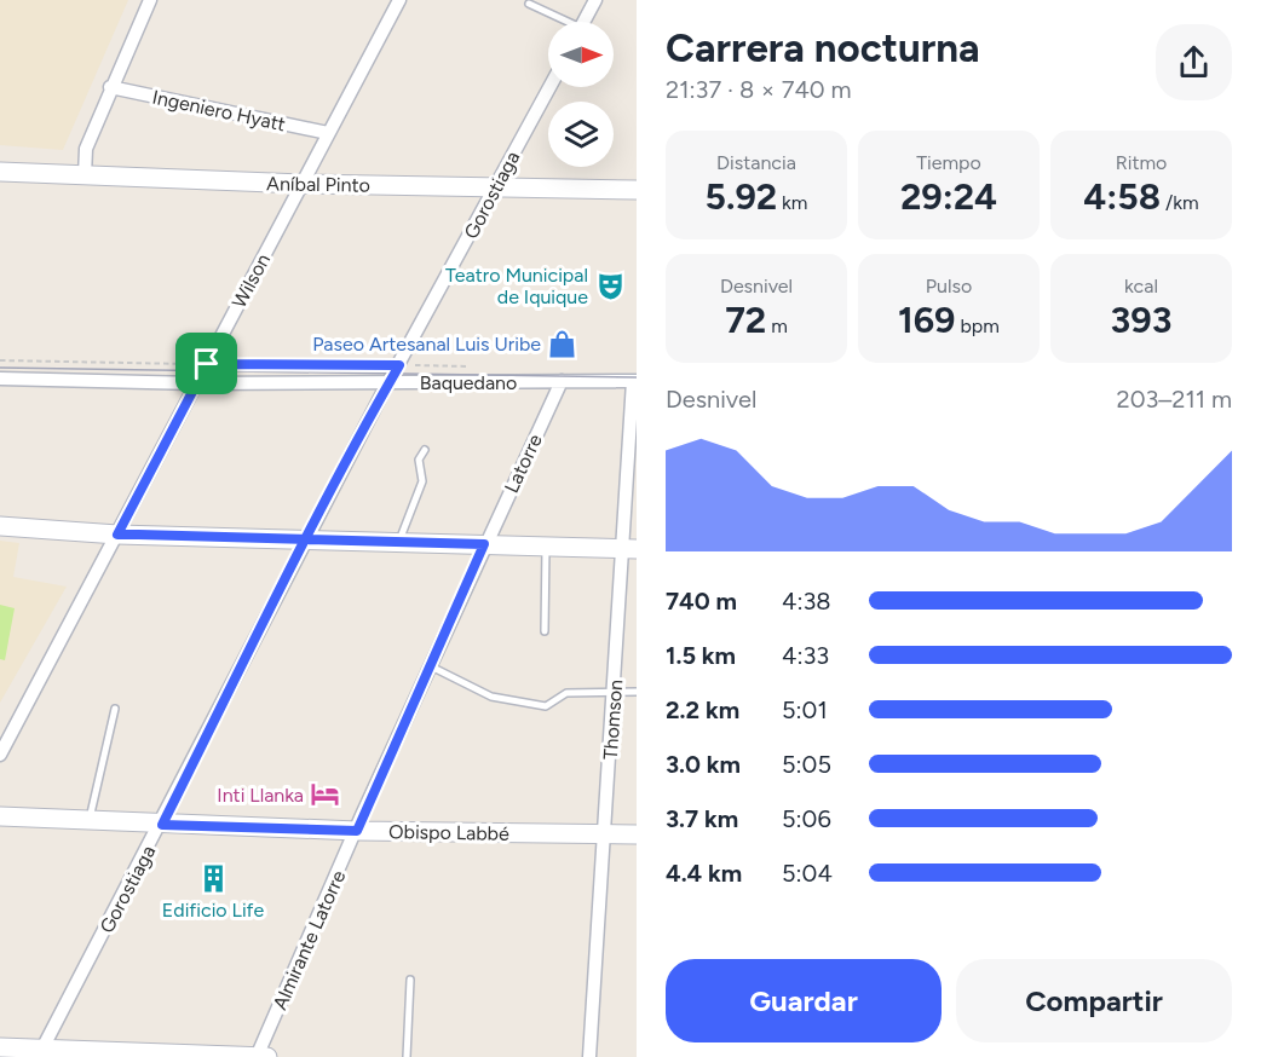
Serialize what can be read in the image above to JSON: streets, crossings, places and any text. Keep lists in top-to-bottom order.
{
  "streets": {
    "street": [
      "Ingeniero Hyatt",
      "Aníbal Pinto",
      "Gorostiaga",
      "Wilson",
      "Baquedano",
      "Latorre",
      "Thomson",
      "Obispo Labbé",
      "Almirante Latorre"
    ]
  },
  "crossings": [
    ["Ingeniero Hyatt", "Wilson"],
    ["Aníbal Pinto", "Gorostiaga"],
    ["Aníbal Pinto", "Wilson"],
    ["Gorostiaga", "Baquedano"],
    ["Gorostiaga", "Obispo Labbé"],
    ["Wilson", "Baquedano"],
    ["Baquedano", "Latorre"],
    ["Baquedano", "Thomson"],
    ["Latorre", "Almirante Latorre"],
    ["Thomson", "Obispo Labbé"],
    ["Obispo Labbé", "Almirante Latorre"]
  ],
  "places": {
    "theatre": ["Teatro Municipal de Iquique"],
    "shop": ["Paseo Artesanal Luis Uribe"],
    "hotel": ["Inti Llanka"],
    "building": ["Edificio Life"]
  },
  "north": "right",
  "page": {
    "heading": ["Carrera nocturna", "21:37 · 8 × 740 m"],
    "stats": [
      ["Distancia", "5.92 km"],
      ["Tiempo", "29:24"],
      ["Ritmo", "4:58 /km"],
      ["Desnivel", "72 m"],
      ["Pulso", "169 bpm"],
      ["kcal", "393"]
    ],
    "chart": ["Desnivel", "203–211 m"],
    "list": [
      {
        "name": "740 m",
        "note": "4:38"
      },
      {
        "name": "1.5 km",
        "note": "4:33"
      },
      {
        "name": "2.2 km",
        "note": "5:01"
      },
      {
        "name": "3.0 km",
        "note": "5:05"
      },
      {
        "name": "3.7 km",
        "note": "5:06"
      },
      {
        "name": "4.4 km",
        "note": "5:04"
      }
    ],
    "buttons": ["Guardar", "Compartir"]
  }
}
